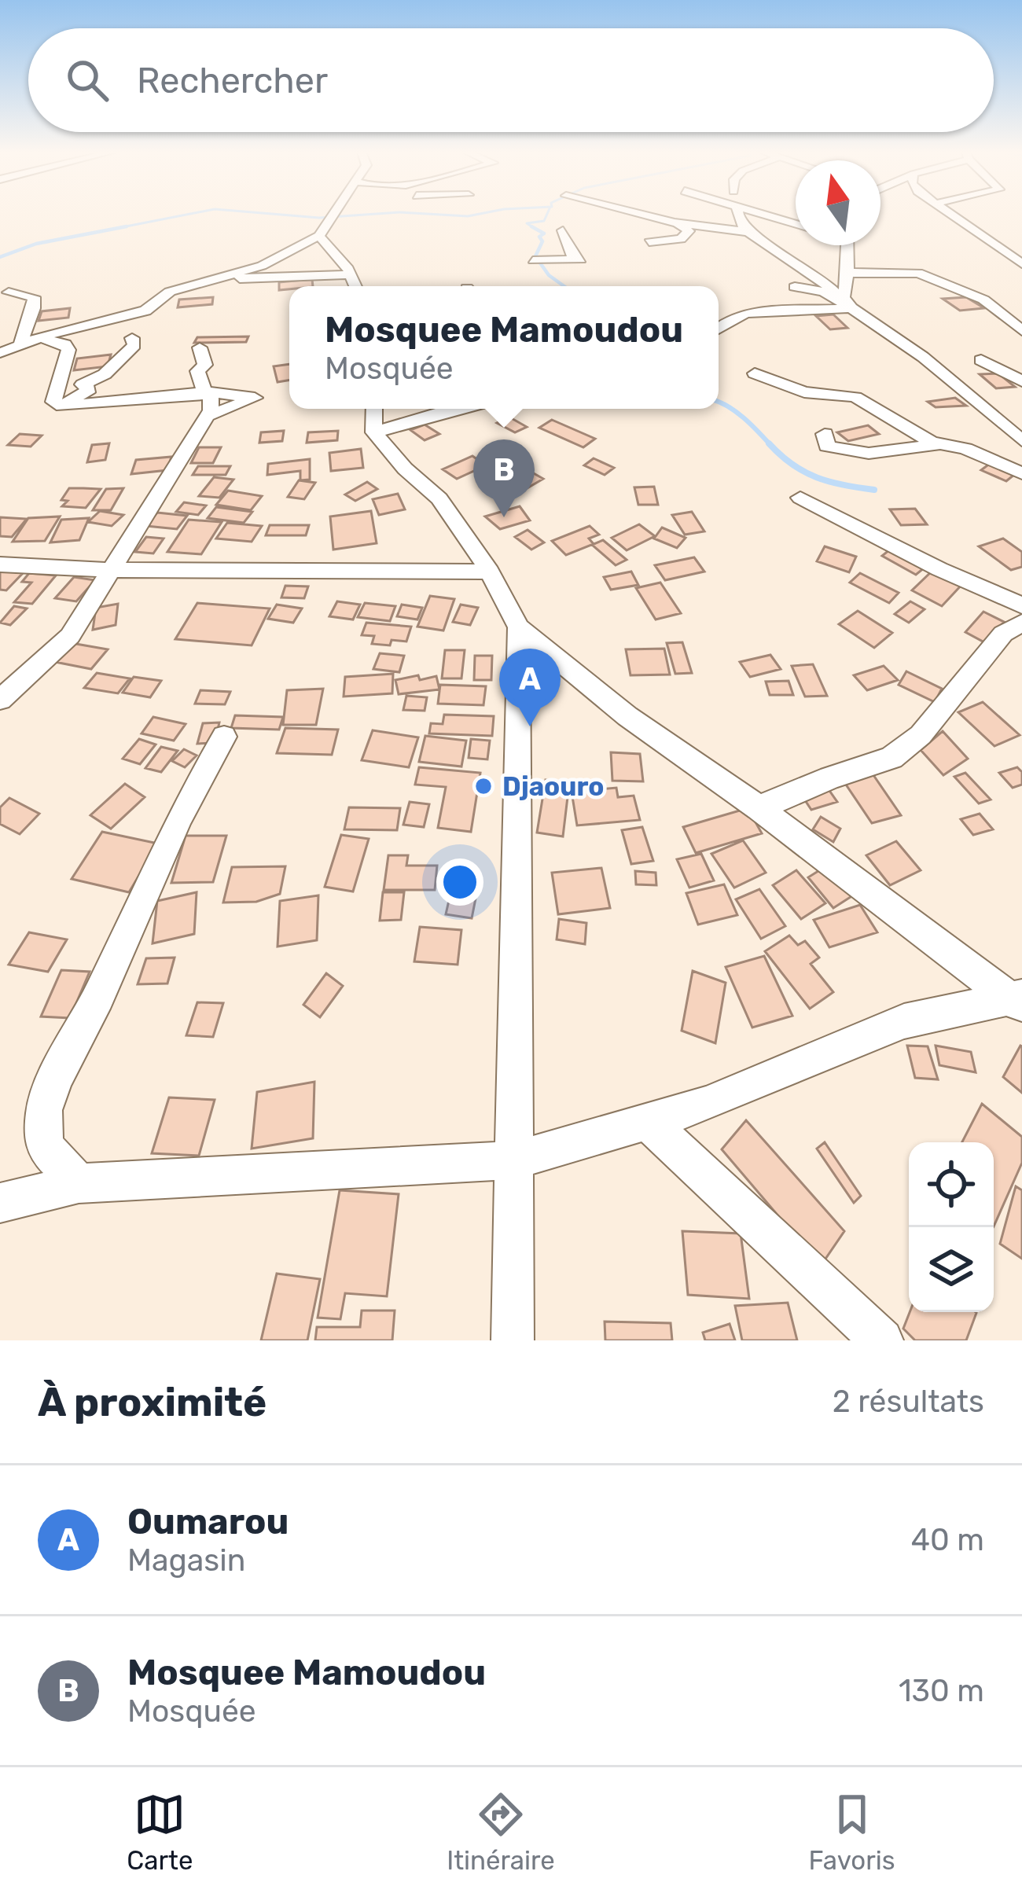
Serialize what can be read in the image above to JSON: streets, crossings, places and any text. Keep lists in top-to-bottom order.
{
  "places": ["Djaouro"],
  "north": "top",
  "page": {
    "search": "Rechercher",
    "popup": ["Mosquee Mamoudou", "Mosquée"],
    "pins": ["B", "A"],
    "heading": ["À proximité", "2 résultats"],
    "list": [
      {
        "mark": "A",
        "name": "Oumarou",
        "note": "Magasin",
        "value": "40 m"
      },
      {
        "mark": "B",
        "name": "Mosquee Mamoudou",
        "note": "Mosquée",
        "value": "130 m"
      }
    ],
    "nav": ["Carte", "Itinéraire", "Favoris"]
  }
}
